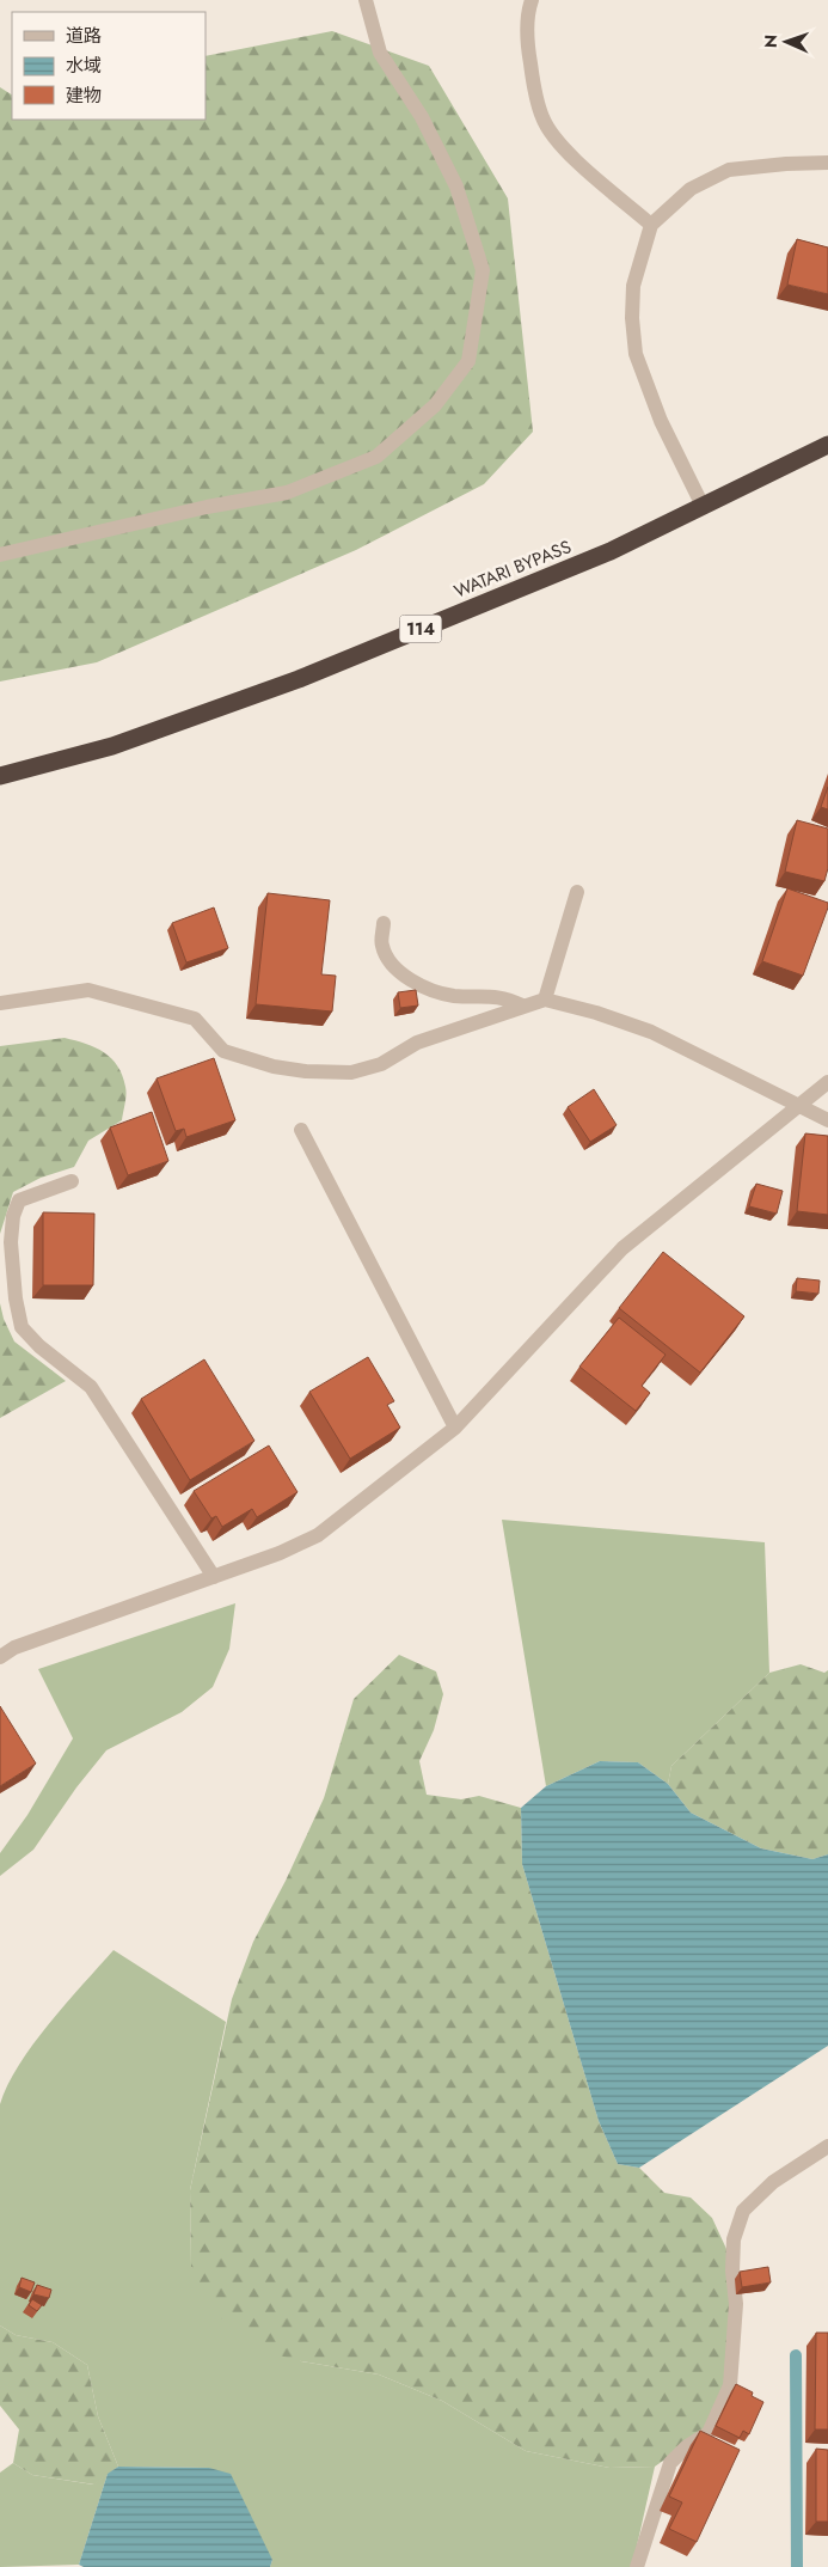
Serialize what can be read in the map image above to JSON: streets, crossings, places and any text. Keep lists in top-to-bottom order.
{
  "streets": {
    "highway": ["WATARI BYPASS", "114"]
  },
  "legend": ["道路", "水域", "建物"],
  "north": "left"
}
